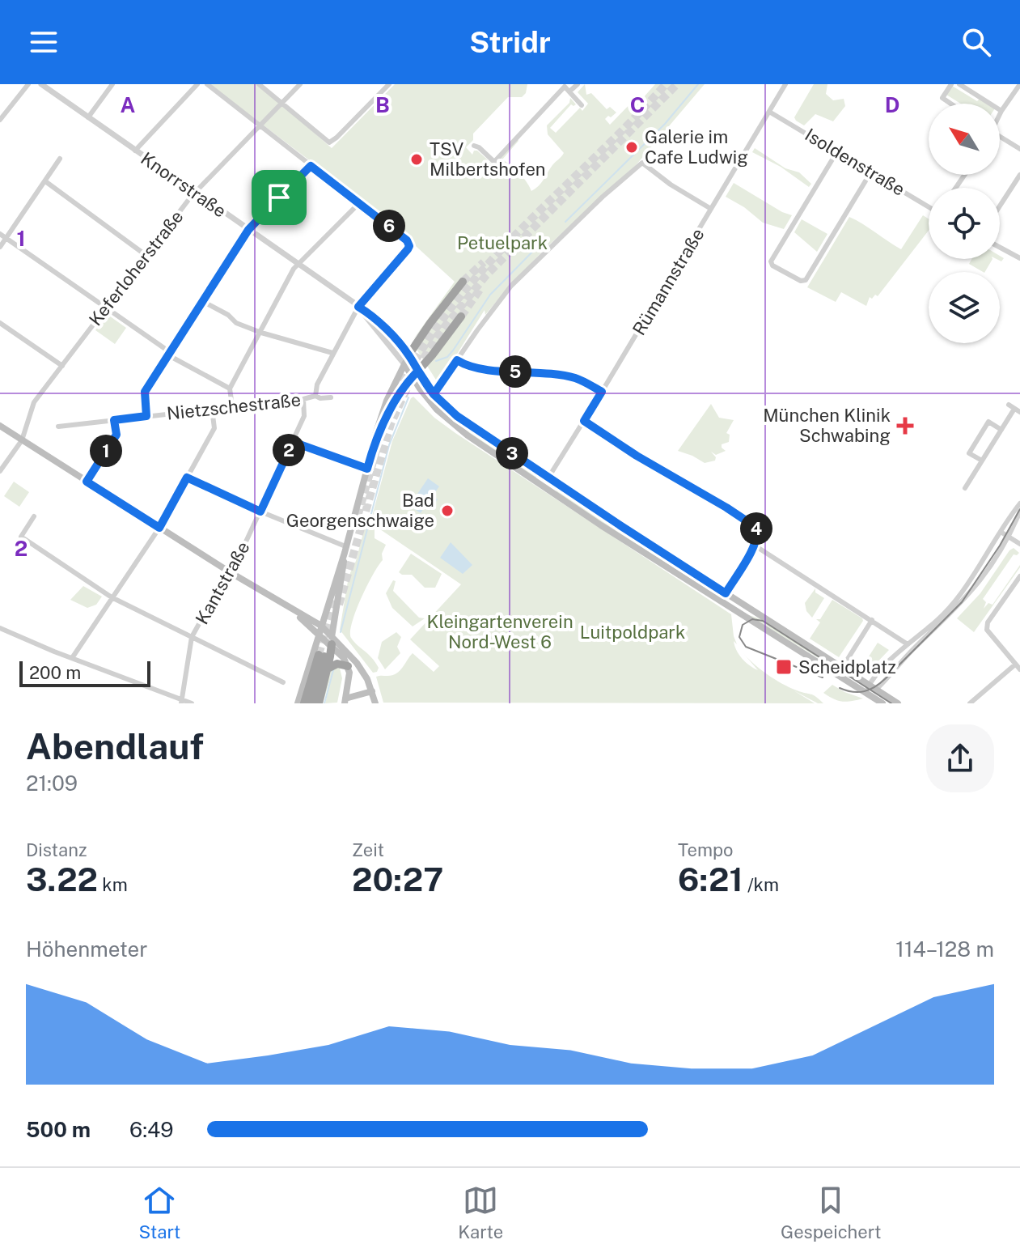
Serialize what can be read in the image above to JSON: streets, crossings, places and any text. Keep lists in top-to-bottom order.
{
  "streets": {
    "street": [
      "Isoldenstraße",
      "Knorrstraße",
      "Keferloherstraße",
      "Rümannstraße",
      "Nietzschestraße",
      "Kantstraße"
    ]
  },
  "crossings": [
    ["Isoldenstraße", "Rümannstraße"],
    ["Knorrstraße", "Keferloherstraße"],
    ["Nietzschestraße", "Kantstraße"]
  ],
  "parks": ["Petuelpark", "Kleingartenverein Nord-West 6", "Luitpoldpark"],
  "places": {
    "other": ["Galerie im Cafe Ludwig", "TSV Milbertshofen", "Bad Georgenschwaige"],
    "health": ["München Klinik Schwabing"],
    "transit": ["Scheidplatz"]
  },
  "scale_bar": "200 m",
  "north": "top left",
  "page": {
    "header": "Stridr",
    "pins": [
      "6",
      "5",
      "2",
      "1",
      "3",
      "4"
    ],
    "scale": "200 m",
    "heading": ["Abendlauf", "21:09"],
    "stats": [
      ["Distanz", "3.22 km"],
      ["Zeit", "20:27"],
      ["Tempo", "6:21 /km"]
    ],
    "chart": ["Höhenmeter", "114–128 m"],
    "list": [
      {
        "name": "500 m",
        "note": "6:49"
      }
    ],
    "tabs": ["Start", "Karte", "Gespeichert"]
  },
  "grid": {
    "columns": [
      "A",
      "B",
      "C",
      "D"
    ],
    "rows": ["1", "2"]
  }
}
